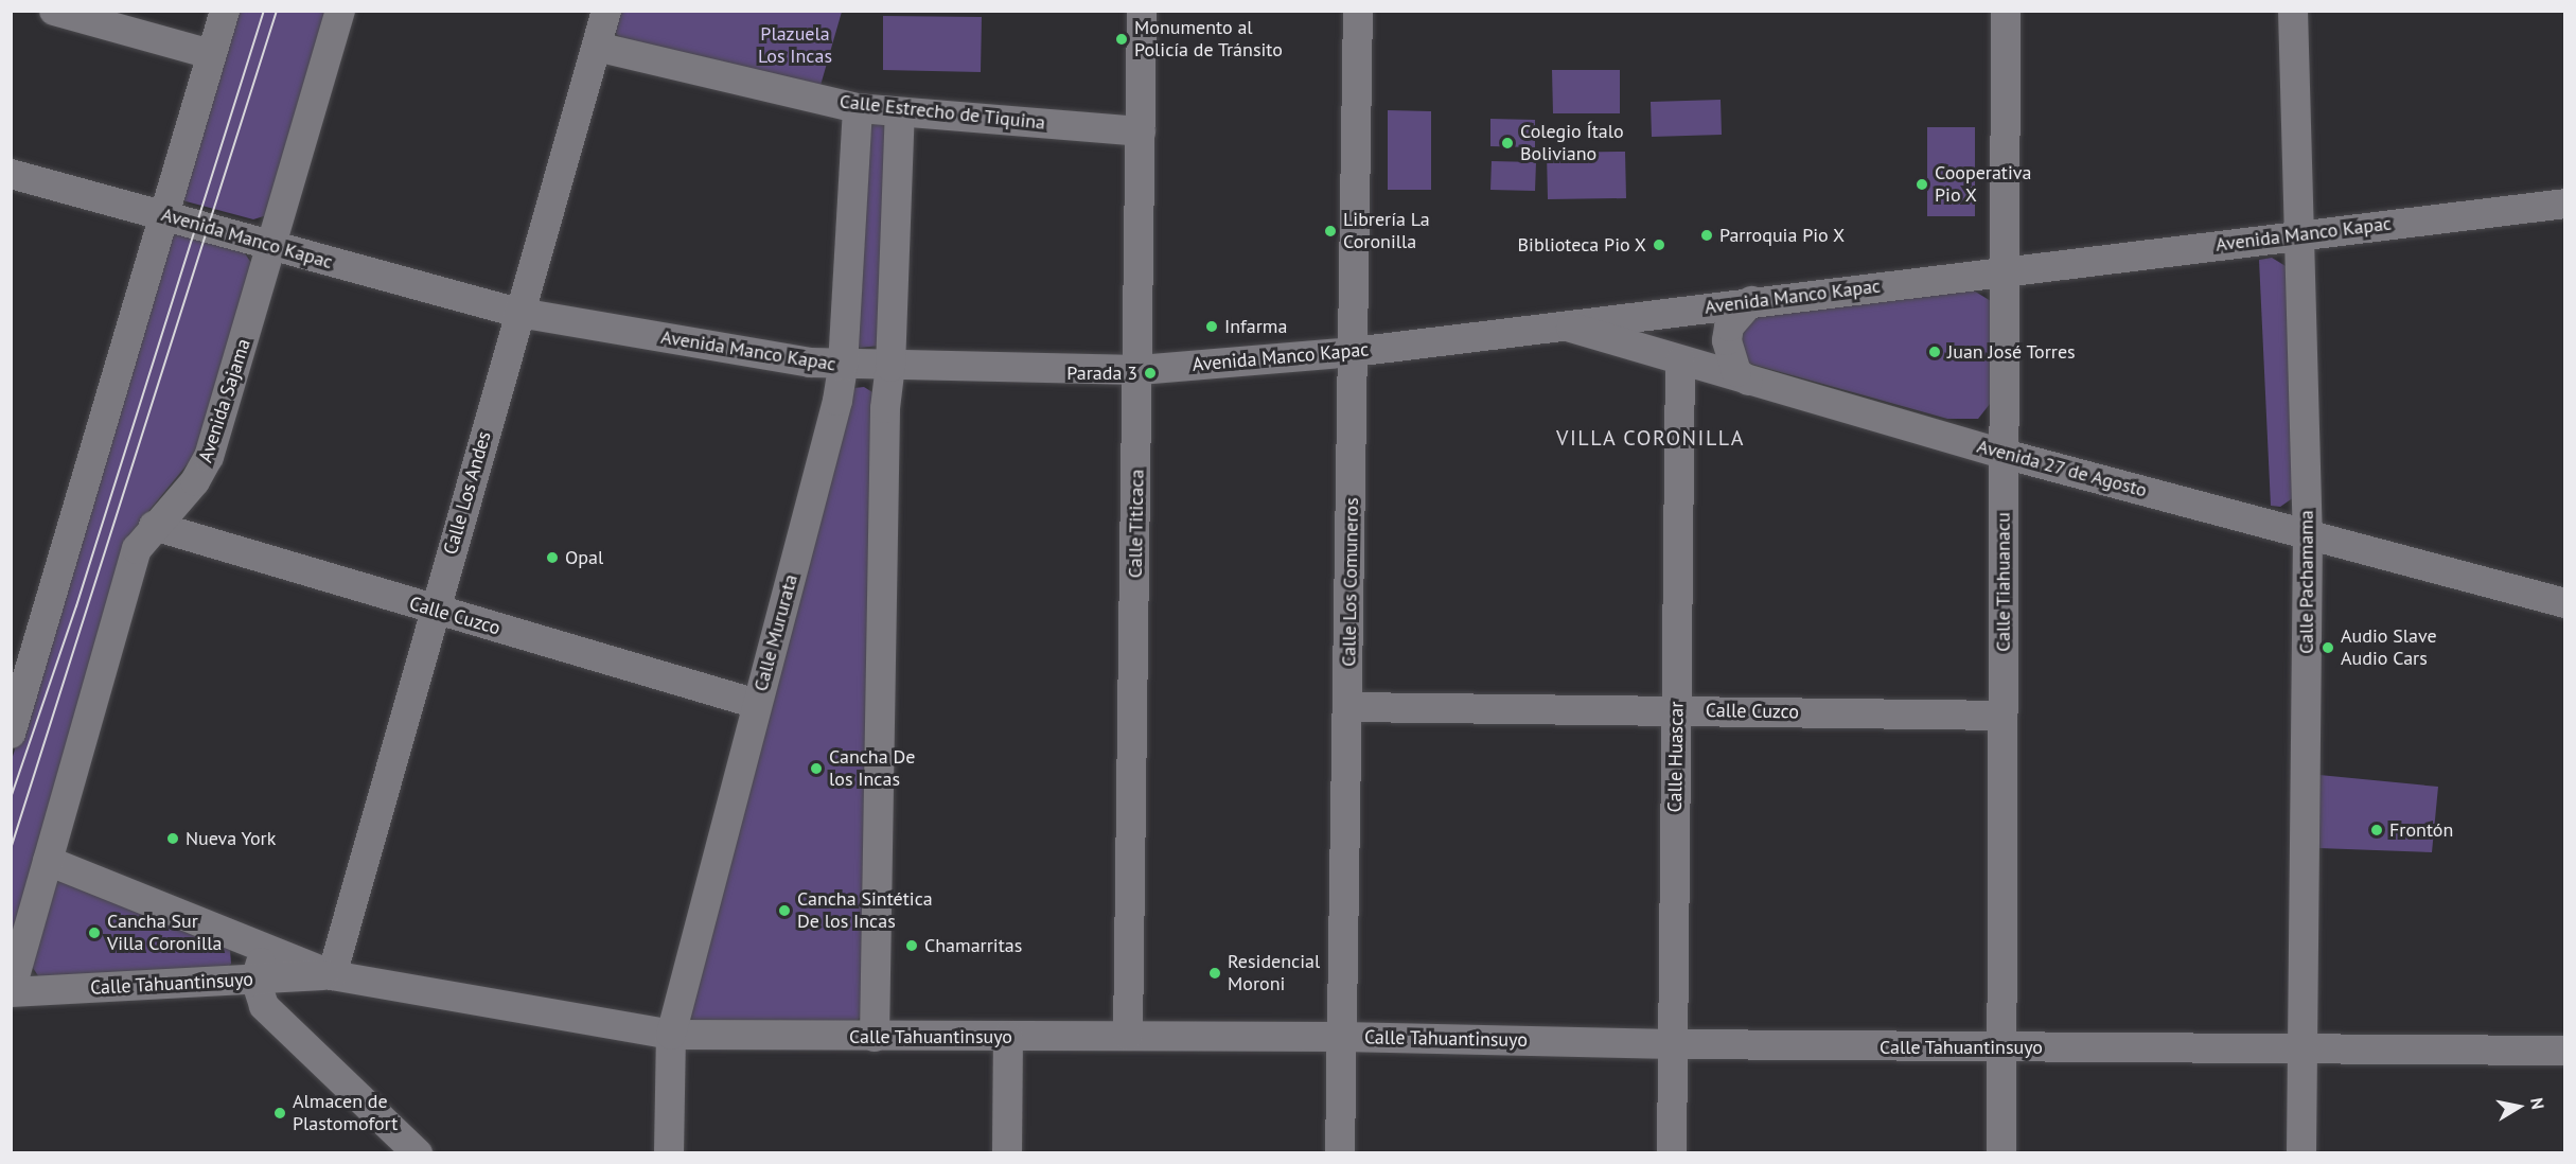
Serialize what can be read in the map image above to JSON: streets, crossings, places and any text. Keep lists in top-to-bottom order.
{
  "streets": {
    "street": [
      "Calle Estrecho de Tiquina",
      "Avenida Manco Kapac",
      "Avenida Sajama",
      "Avenida 27 de Agosto",
      "Calle Los Andes",
      "Calle Titicaca",
      "Calle Los Comuneros",
      "Calle Tiahuanacu",
      "Calle Pachamama",
      "Calle Cuzco",
      "Calle Mururata",
      "Calle Huascar",
      "Calle Tahuantinsuyo"
    ]
  },
  "crossings": [
    ["Calle Estrecho de Tiquina", "Calle Los Andes"],
    ["Calle Estrecho de Tiquina", "Calle Titicaca"],
    ["Calle Estrecho de Tiquina", "Calle Mururata"],
    ["Avenida Manco Kapac", "Avenida Sajama"],
    ["Avenida Manco Kapac", "Avenida 27 de Agosto"],
    ["Avenida Manco Kapac", "Calle Los Andes"],
    ["Avenida Manco Kapac", "Calle Titicaca"],
    ["Avenida Manco Kapac", "Calle Los Comuneros"],
    ["Avenida Manco Kapac", "Calle Tiahuanacu"],
    ["Avenida Manco Kapac", "Calle Pachamama"],
    ["Avenida Manco Kapac", "Calle Mururata"],
    ["Avenida Sajama", "Calle Cuzco"],
    ["Avenida Sajama", "Calle Tahuantinsuyo"],
    ["Avenida 27 de Agosto", "Calle Tiahuanacu"],
    ["Avenida 27 de Agosto", "Calle Pachamama"],
    ["Avenida 27 de Agosto", "Calle Huascar"],
    ["Calle Los Andes", "Calle Cuzco"],
    ["Calle Los Andes", "Calle Tahuantinsuyo"],
    ["Calle Titicaca", "Calle Tahuantinsuyo"],
    ["Calle Los Comuneros", "Calle Cuzco"],
    ["Calle Los Comuneros", "Calle Tahuantinsuyo"],
    ["Calle Tiahuanacu", "Calle Cuzco"],
    ["Calle Tiahuanacu", "Calle Tahuantinsuyo"],
    ["Calle Pachamama", "Calle Tahuantinsuyo"],
    ["Calle Cuzco", "Calle Mururata"],
    ["Calle Cuzco", "Calle Huascar"],
    ["Calle Mururata", "Calle Tahuantinsuyo"],
    ["Calle Huascar", "Calle Tahuantinsuyo"]
  ],
  "districts": ["VILLA CORONILLA"],
  "parks": ["Plazuela Los Incas"],
  "places": [
    "Monumento al Policía de Tránsito",
    "Colegio Ítalo Boliviano",
    "Cooperativa Pio X",
    "Librería La Coronilla",
    "Parroquia Pio X",
    "Biblioteca Pio X",
    "Infarma",
    "Juan José Torres",
    "Parada 3",
    "Opal",
    "Audio Slave Audio Cars",
    "Cancha De los Incas",
    "Frontón",
    "Nueva York",
    "Cancha Sintética De los Incas",
    "Cancha Sur Villa Coronilla",
    "Chamarritas",
    "Residencial Moroni",
    "Almacen de Plastomofort"
  ],
  "north": "right"
}
